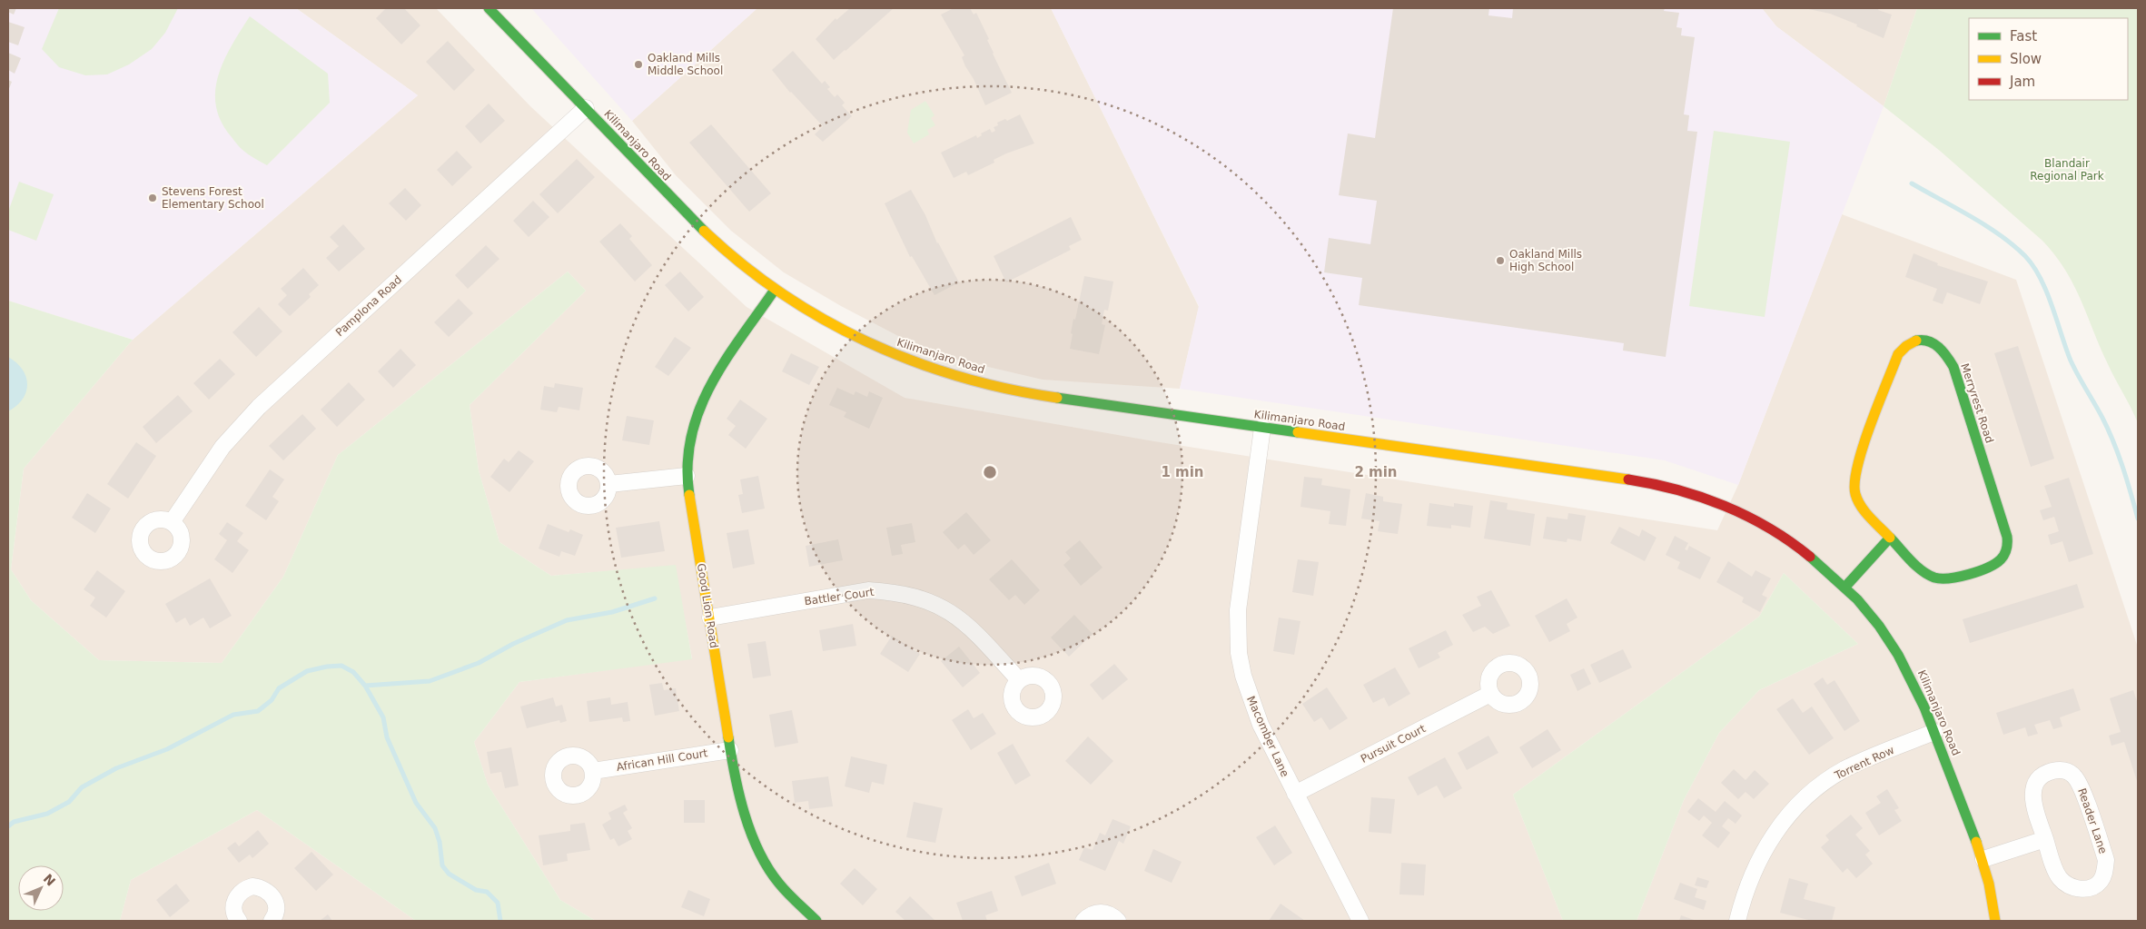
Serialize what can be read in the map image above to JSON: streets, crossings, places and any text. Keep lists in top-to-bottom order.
{
  "streets": {
    "street": [
      "Kilimanjaro Road",
      "Pamplona Road",
      "Merryrest Road",
      "Battler Court",
      "Good Lion Road",
      "Macomber Lane",
      "Pursuit Court",
      "African Hill Court",
      "Torrent Row",
      "Reader Lane"
    ]
  },
  "crossings": [
    ["Kilimanjaro Road", "Pamplona Road"],
    ["Kilimanjaro Road", "Good Lion Road"],
    ["Kilimanjaro Road", "Macomber Lane"],
    ["Kilimanjaro Road", "Torrent Row"],
    ["Battler Court", "Good Lion Road"],
    ["Good Lion Road", "African Hill Court"],
    ["Macomber Lane", "Pursuit Court"]
  ],
  "parks": ["Blandair Regional Park"],
  "places": ["Oakland Mills Middle School", "Stevens Forest Elementary School", "Oakland Mills High School"],
  "legend": ["Fast", "Slow", "Jam"],
  "north": "top right",
  "rings": ["1 min", "2 min"]
}
